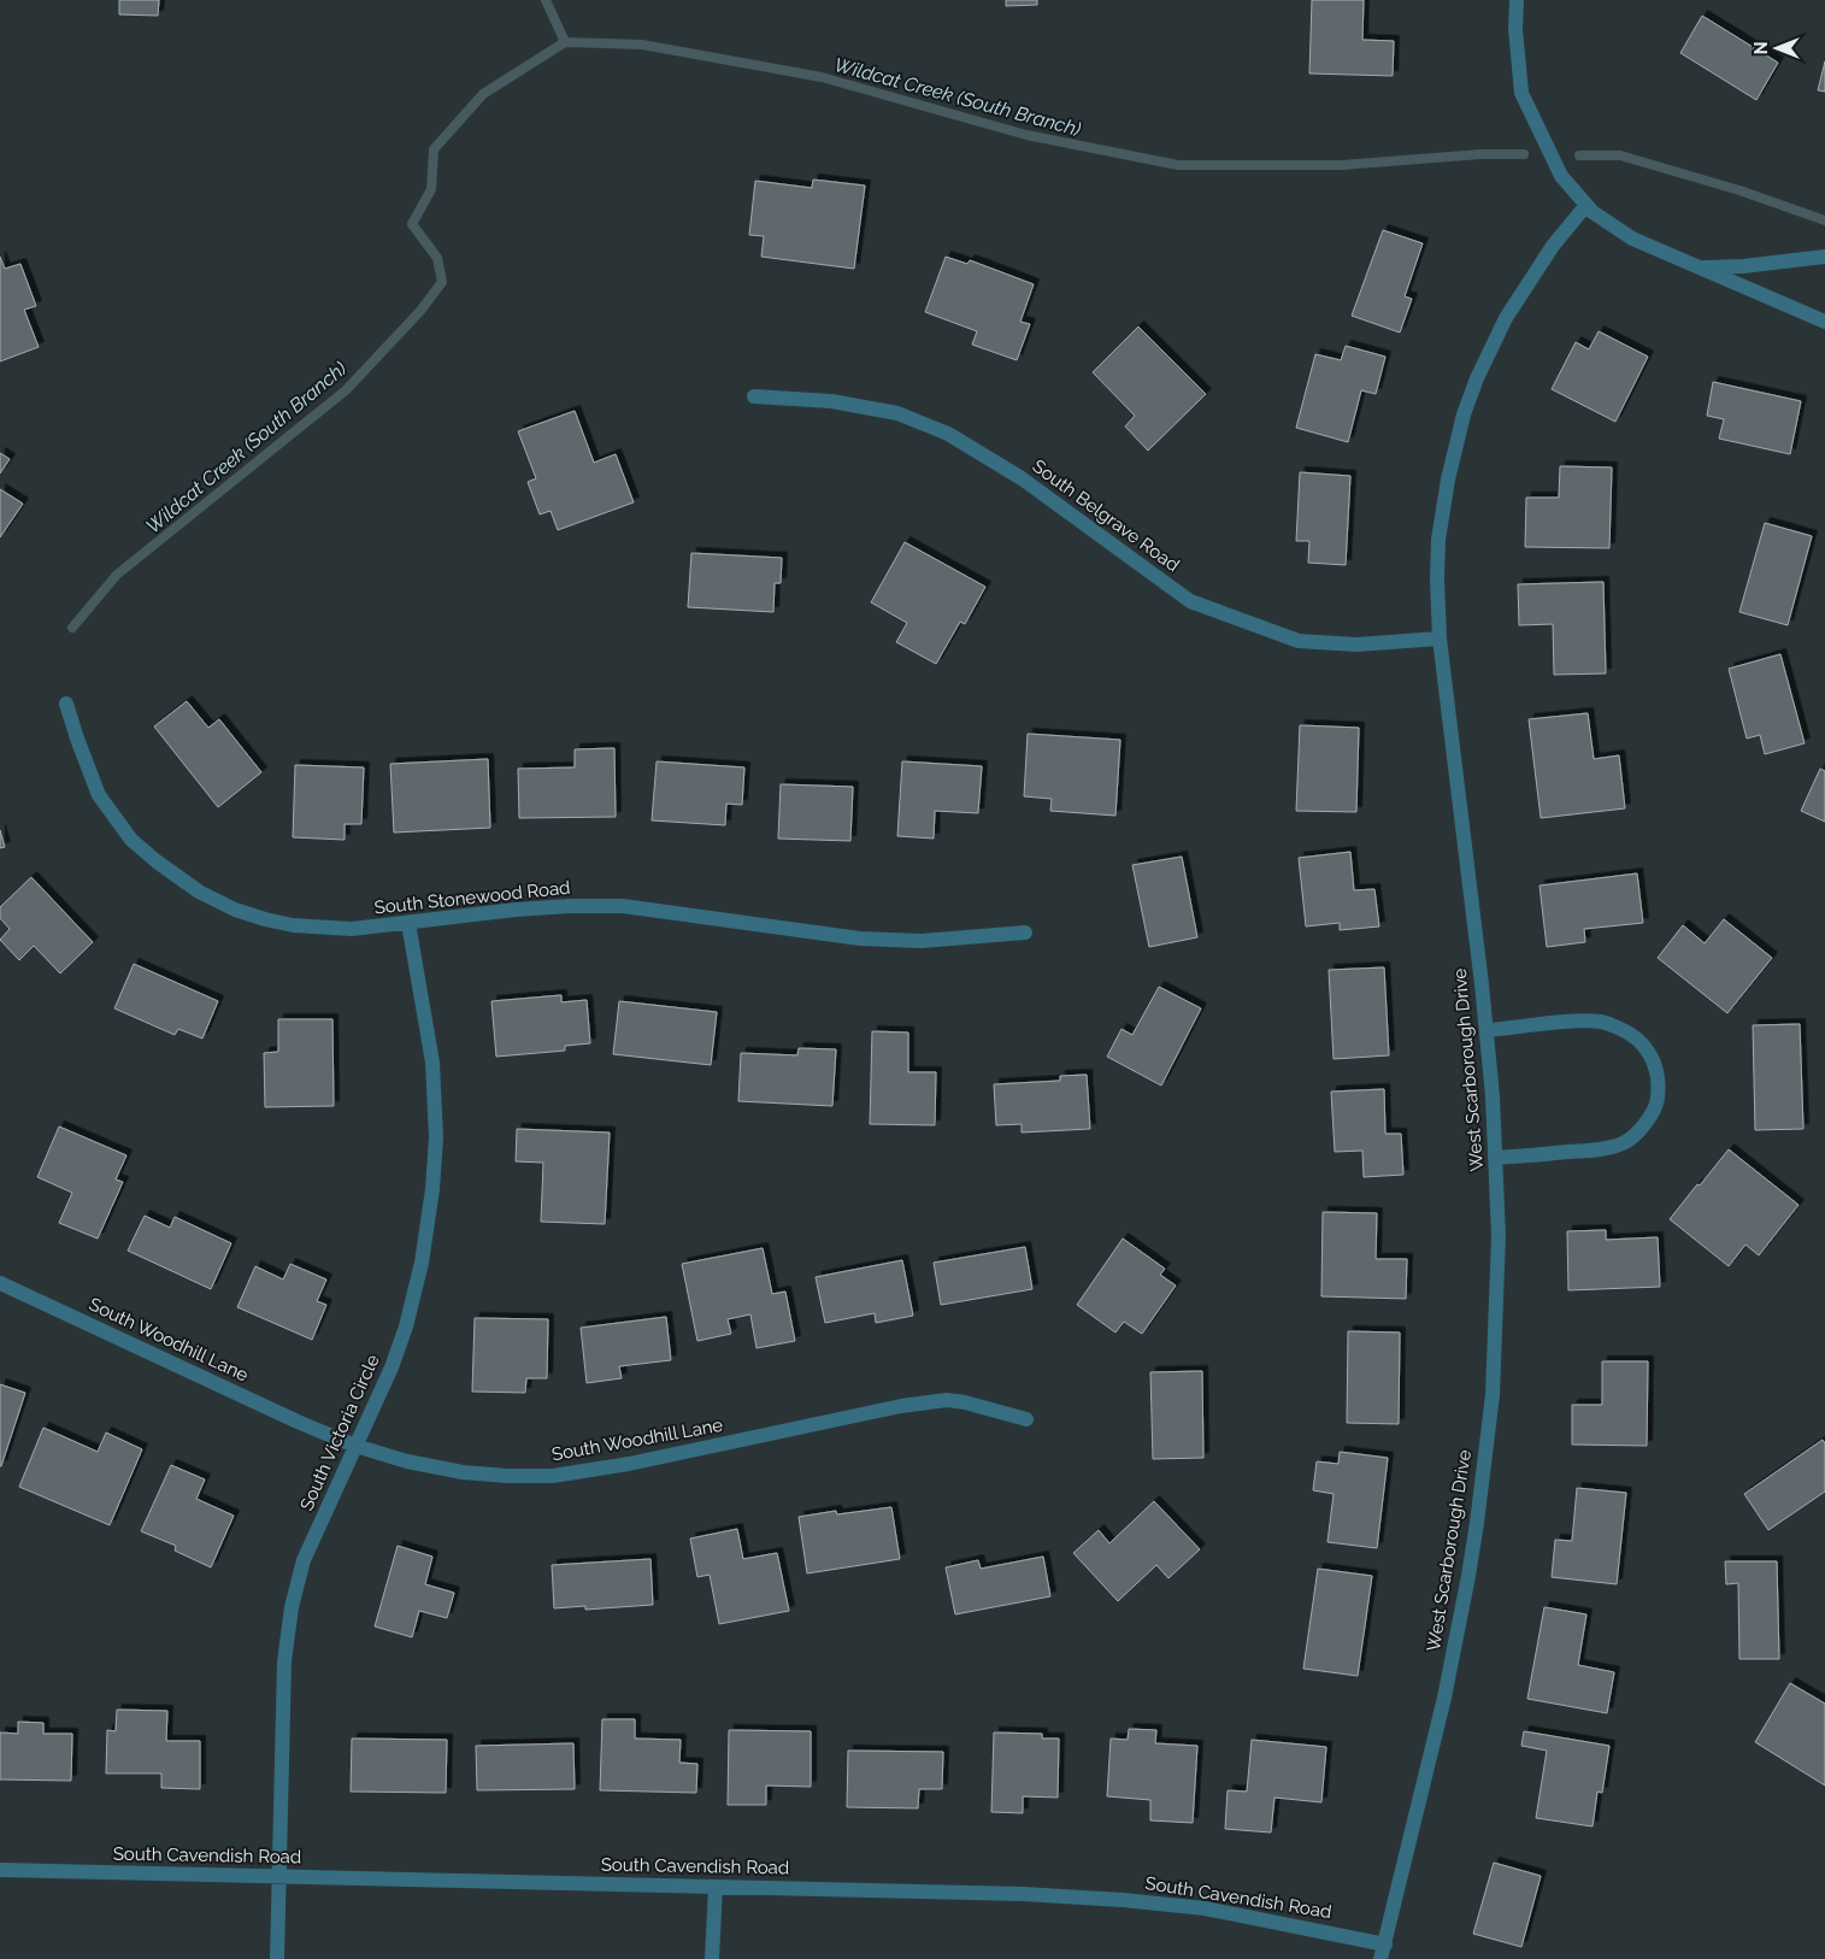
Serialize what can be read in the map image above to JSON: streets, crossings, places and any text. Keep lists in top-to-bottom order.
{
  "streets": {
    "street": [
      "South Belgrave Road",
      "South Stonewood Road",
      "West Scarborough Drive",
      "South Woodhill Lane",
      "South Victoria Circle",
      "South Cavendish Road"
    ]
  },
  "crossings": [
    ["South Belgrave Road", "West Scarborough Drive"],
    ["South Stonewood Road", "South Victoria Circle"],
    ["West Scarborough Drive", "South Cavendish Road"],
    ["South Woodhill Lane", "South Victoria Circle"],
    ["South Victoria Circle", "South Cavendish Road"]
  ],
  "water": ["Wildcat Creek (South Branch)"],
  "north": "left"
}
